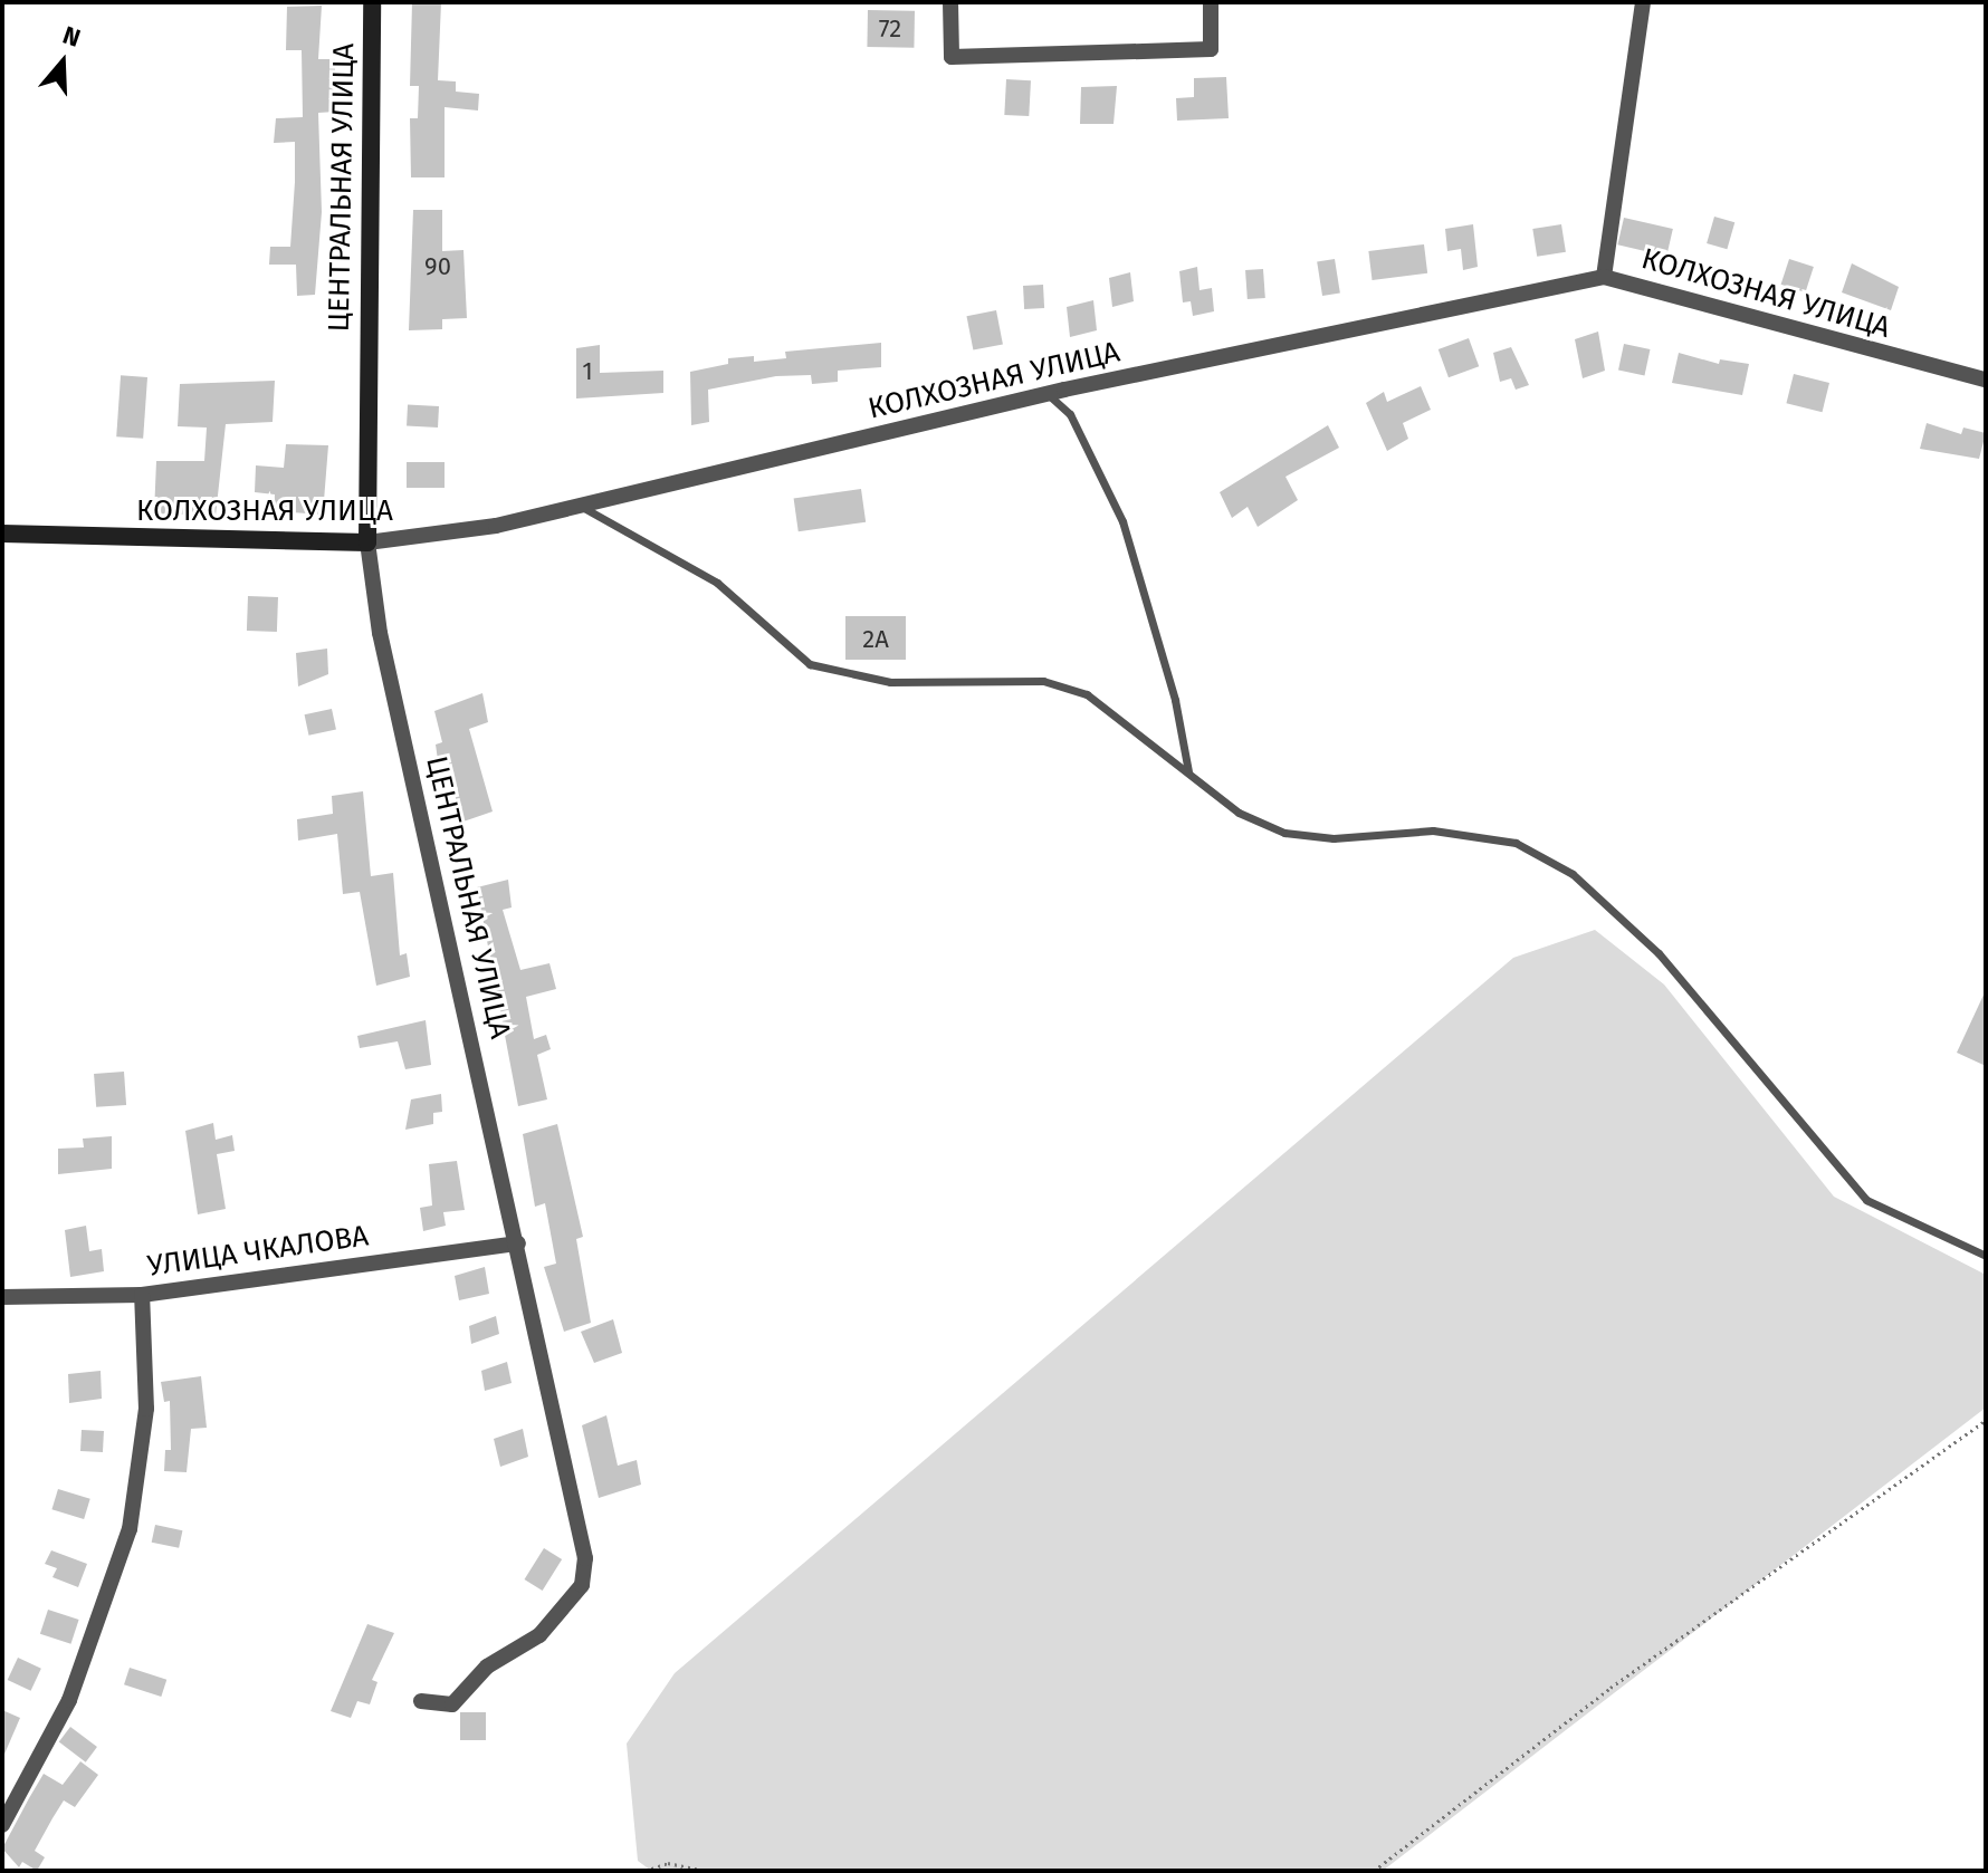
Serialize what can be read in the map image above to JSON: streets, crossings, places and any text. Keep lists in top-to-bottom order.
{
  "streets": {
    "street": ["ЦЕНТРАЛЬНАЯ УЛИЦА", "КОЛХОЗНАЯ УЛИЦА", "УЛИЦА ЧКАЛОВА"]
  },
  "crossings": [
    ["ЦЕНТРАЛЬНАЯ УЛИЦА", "КОЛХОЗНАЯ УЛИЦА"],
    ["ЦЕНТРАЛЬНАЯ УЛИЦА", "УЛИЦА ЧКАЛОВА"]
  ],
  "house_numbers": [
    "72",
    "90",
    "1",
    "2А"
  ],
  "north": "top"
}
